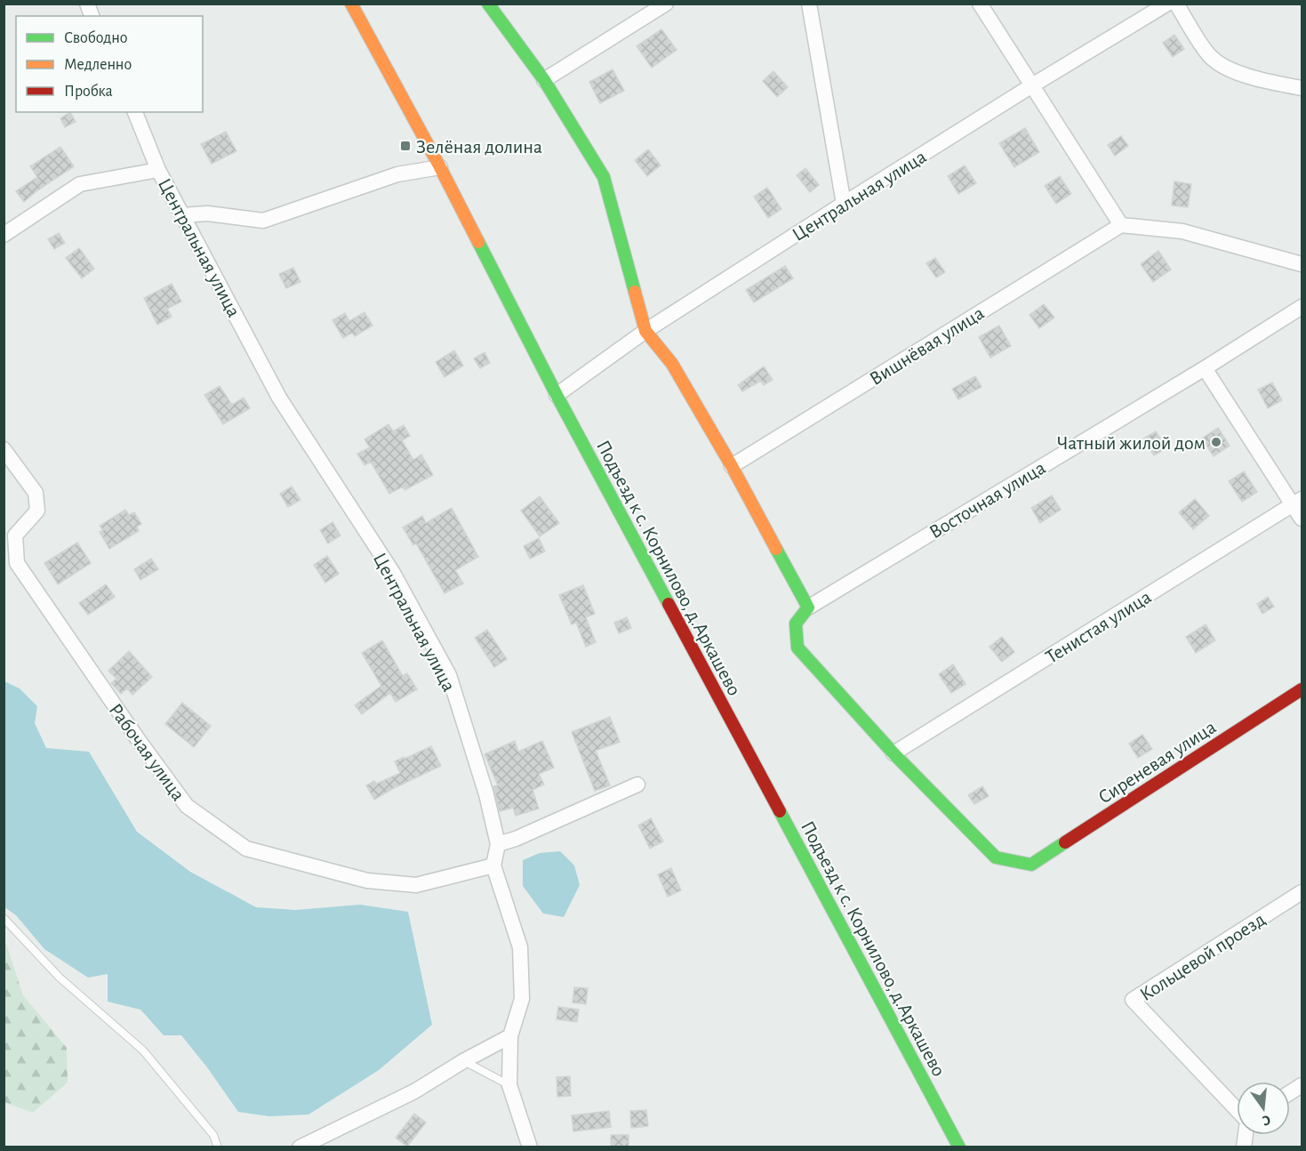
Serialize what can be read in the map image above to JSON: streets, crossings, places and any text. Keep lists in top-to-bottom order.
{
  "streets": {
    "street": [
      "Центральная улица",
      "Вишнёвая улица",
      "Восточная улица",
      "Подъезд к с. Корнилово, д.Аркашево",
      "Тенистая улица",
      "Рабочая улица",
      "Сиреневая улица",
      "Кольцевой проезд"
    ]
  },
  "crossings": [
    ["Центральная улица", "Подъезд к с. Корнилово, д.Аркашево"],
    ["Центральная улица", "Рабочая улица"],
    ["Тенистая улица", "Сиреневая улица"]
  ],
  "places": {
    "transit": ["Зелёная долина"],
    "other": ["Чатный жилой дом"]
  },
  "legend": ["Свободно", "Медленно", "Пробка"],
  "north": "bottom"
}
